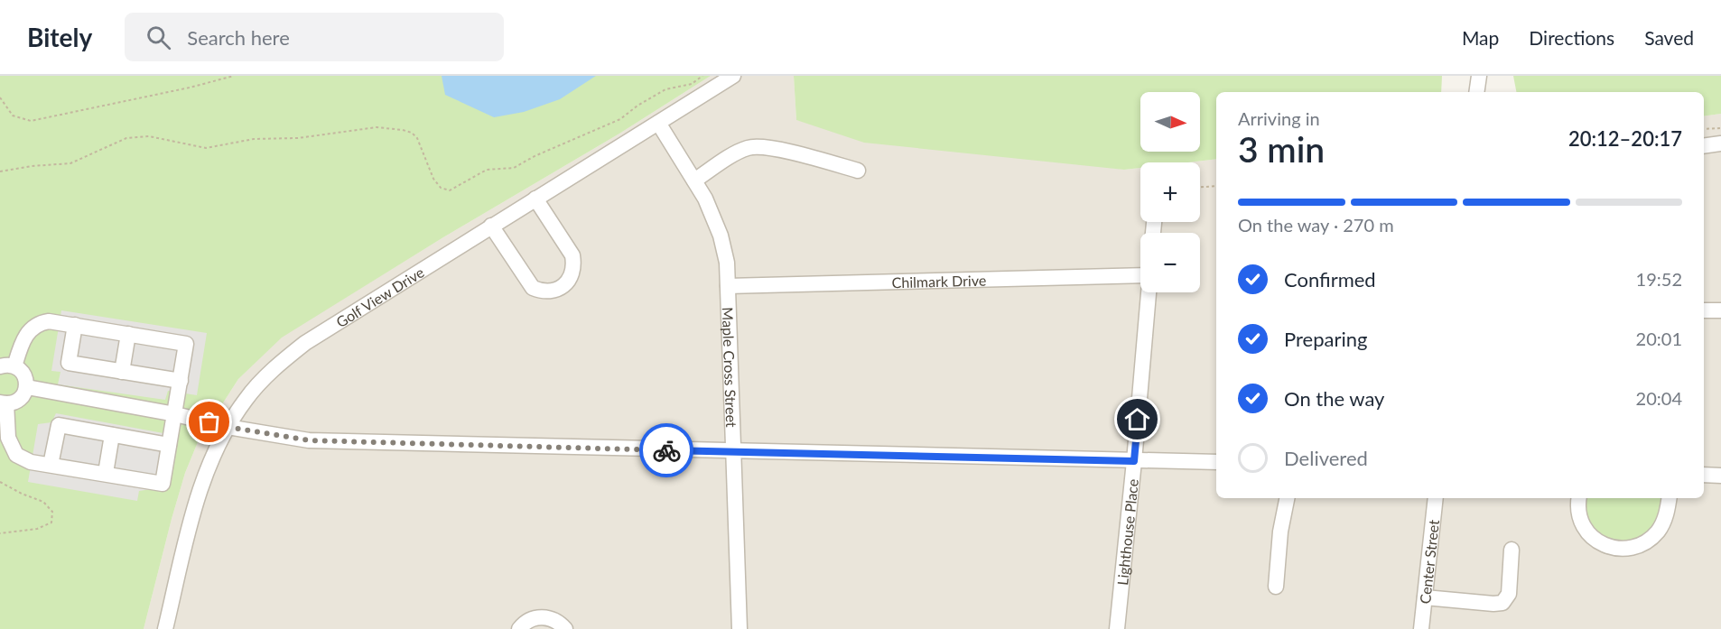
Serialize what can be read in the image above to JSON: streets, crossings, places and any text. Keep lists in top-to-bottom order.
{
  "streets": {
    "street": [
      "Chilmark Drive",
      "Golf View Drive",
      "Maple Cross Street",
      "Lighthouse Place",
      "Center Street"
    ]
  },
  "crossings": [
    ["Chilmark Drive", "Maple Cross Street"],
    ["Golf View Drive", "Maple Cross Street"]
  ],
  "north": "right",
  "page": {
    "header": "Bitely",
    "search": "Search here",
    "nav": ["Map", "Directions", "Saved"],
    "map_buttons": ["+", "−"],
    "heading": ["3 min", "Arriving in", "20:12–20:17"],
    "bar": "On the way · 270 m",
    "list": [
      ["Confirmed", "19:52"],
      ["Preparing", "20:01"],
      ["On the way", "20:04"],
      "Delivered"
    ]
  }
}
